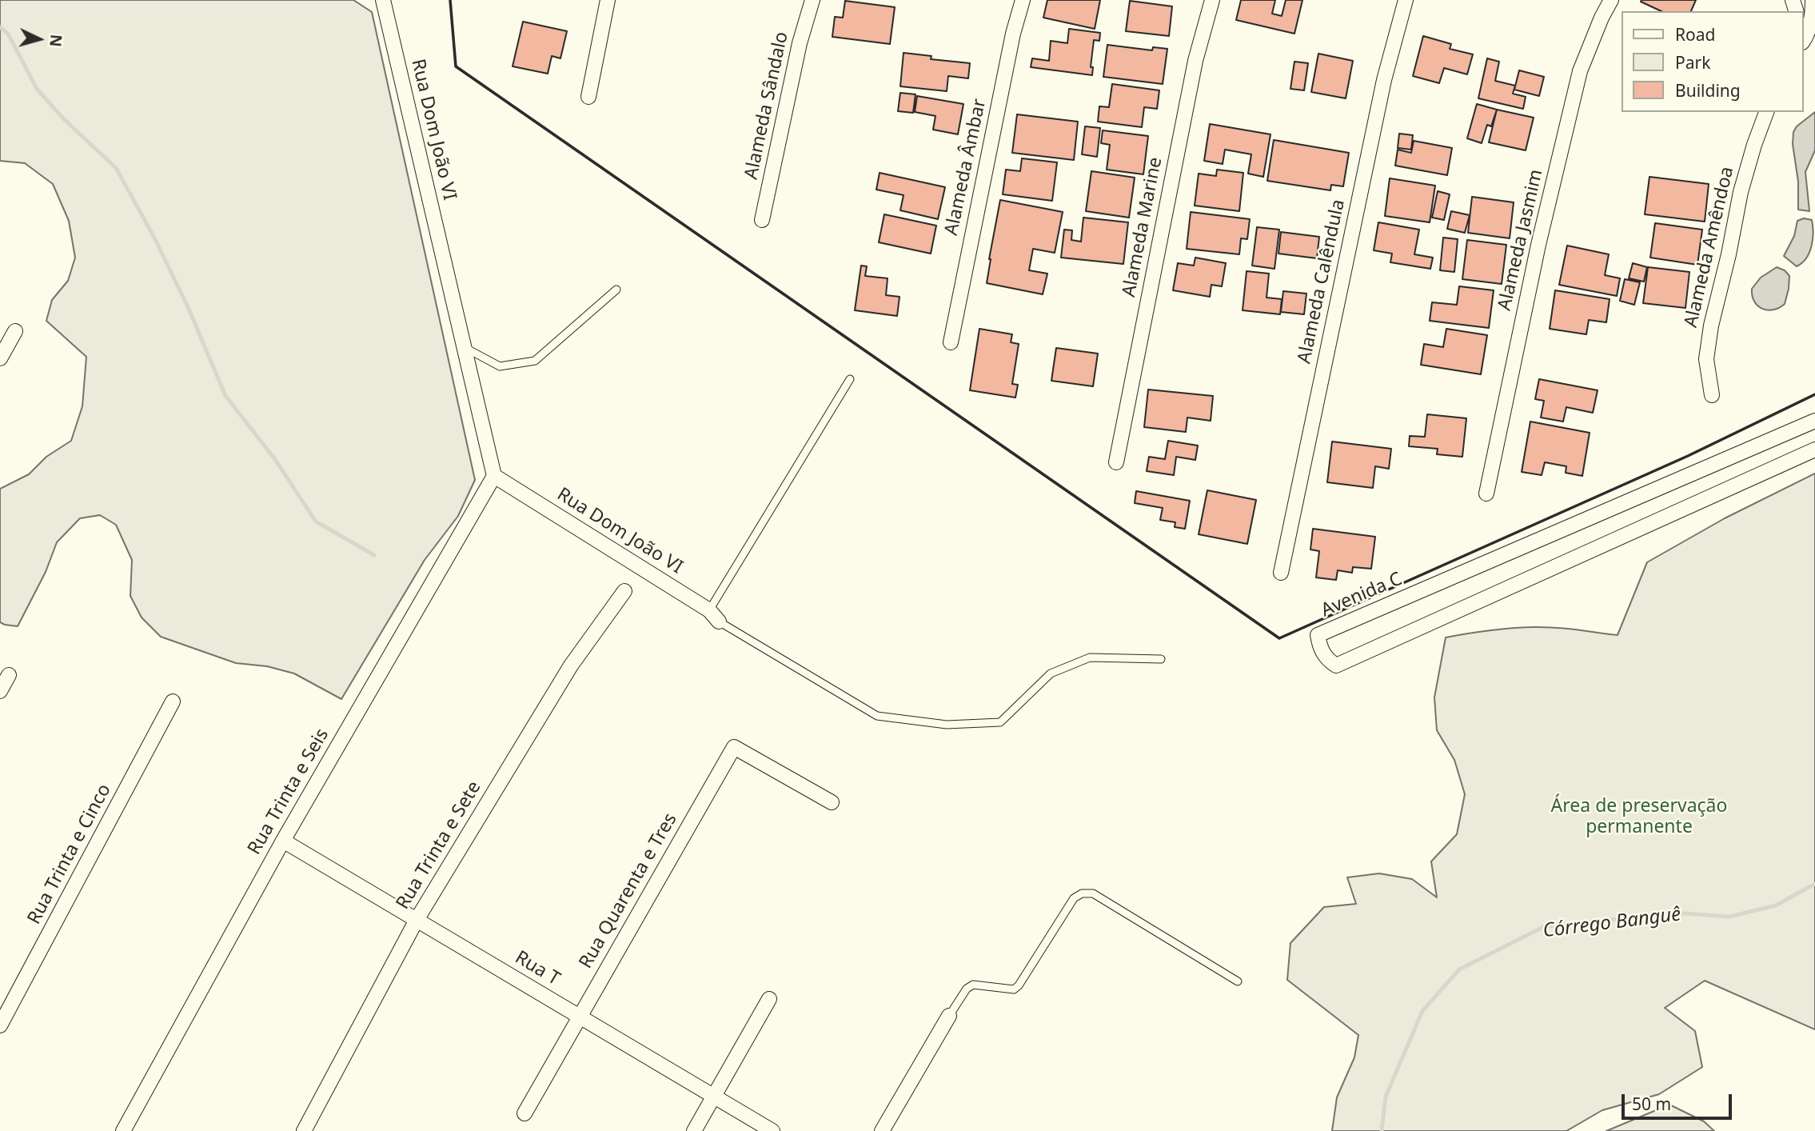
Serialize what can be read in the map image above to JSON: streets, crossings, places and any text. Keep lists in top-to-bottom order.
{
  "streets": {
    "street": [
      "Alameda Sândalo",
      "Rua Dom João VI",
      "Alameda Âmbar",
      "Alameda Marine",
      "Alameda Jasmim",
      "Alameda Amêndoa",
      "Alameda Calêndula",
      "Avenida C",
      "Rua Trinta e Seis",
      "Rua Trinta e Sete",
      "Rua Trinta e Cinco",
      "Rua Quarenta e Tres",
      "Rua T"
    ]
  },
  "crossings": [
    ["Rua Dom João VI", "Rua Trinta e Seis"],
    ["Rua Trinta e Seis", "Rua T"],
    ["Rua Trinta e Sete", "Rua T"],
    ["Rua Quarenta e Tres", "Rua T"]
  ],
  "water": ["Córrego Banguê"],
  "parks": ["Área de preservação permanente"],
  "legend": ["Road", "Park", "Building"],
  "scale_bar": "50 m",
  "north": "right"
}
